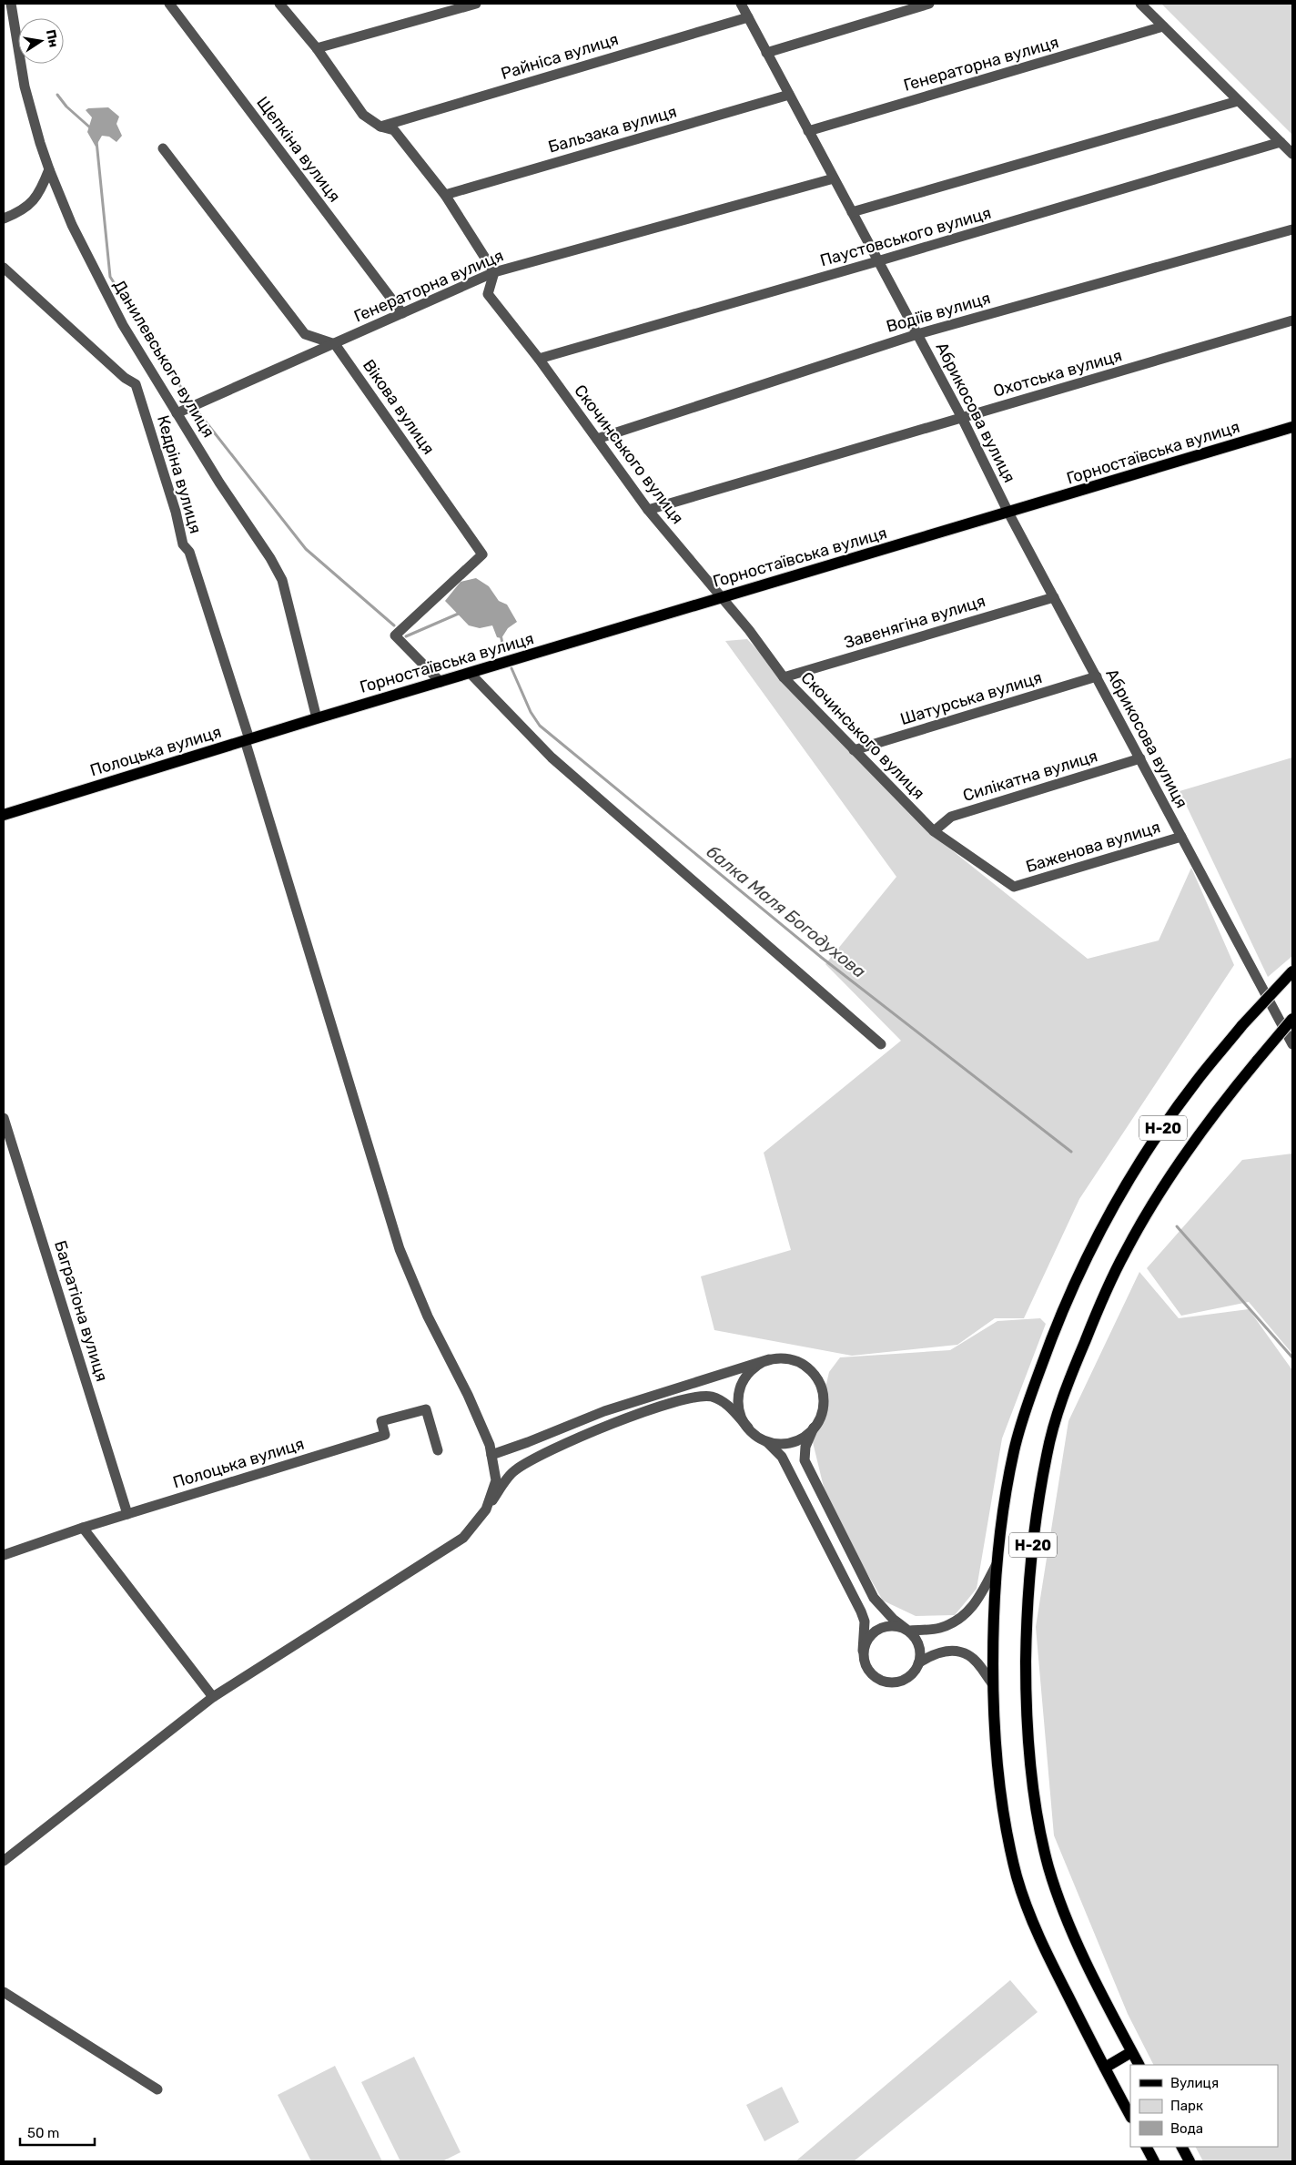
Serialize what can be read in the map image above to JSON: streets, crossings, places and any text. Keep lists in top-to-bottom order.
{
  "streets": {
    "main road": ["Горностаївська вулиця", "Полоцька вулиця", "Н-20"],
    "street": [
      "Райніса вулиця",
      "Генераторна вулиця",
      "Бальзака вулиця",
      "Щепкіна вулиця",
      "Паустовського вулиця",
      "Водіїв вулиця",
      "Данилевського вулиця",
      "Охотська вулиця",
      "Вікова вулиця",
      "Абрикосова вулиця",
      "Скочинського вулиця",
      "Кедріна вулиця",
      "Завенягіна вулиця",
      "Шатурська вулиця",
      "Силікатна вулиця",
      "Баженова вулиця",
      "Багратіона вулиця"
    ]
  },
  "crossings": [
    ["Райніса вулиця", "Абрикосова вулиця"],
    ["Генераторна вулиця", "Щепкіна вулиця"],
    ["Генераторна вулиця", "Данилевського вулиця"],
    ["Генераторна вулиця", "Вікова вулиця"],
    ["Генераторна вулиця", "Абрикосова вулиця"],
    ["Генераторна вулиця", "Скочинського вулиця"],
    ["Бальзака вулиця", "Абрикосова вулиця"],
    ["Паустовського вулиця", "Абрикосова вулиця"],
    ["Паустовського вулиця", "Скочинського вулиця"],
    ["Водіїв вулиця", "Абрикосова вулиця"],
    ["Водіїв вулиця", "Скочинського вулиця"],
    ["Данилевського вулиця", "Горностаївська вулиця"],
    ["Данилевського вулиця", "Полоцька вулиця"],
    ["Охотська вулиця", "Абрикосова вулиця"],
    ["Охотська вулиця", "Скочинського вулиця"],
    ["Вікова вулиця", "Горностаївська вулиця"],
    ["Абрикосова вулиця", "Горностаївська вулиця"],
    ["Абрикосова вулиця", "Завенягіна вулиця"],
    ["Абрикосова вулиця", "Шатурська вулиця"],
    ["Абрикосова вулиця", "Силікатна вулиця"],
    ["Абрикосова вулиця", "Баженова вулиця"],
    ["Горностаївська вулиця", "Скочинського вулиця"],
    ["Горностаївська вулиця", "Полоцька вулиця"],
    ["Скочинського вулиця", "Завенягіна вулиця"],
    ["Скочинського вулиця", "Шатурська вулиця"],
    ["Скочинського вулиця", "Силікатна вулиця"],
    ["Скочинського вулиця", "Баженова вулиця"],
    ["Кедріна вулиця", "Полоцька вулиця"],
    ["Полоцька вулиця", "Багратіона вулиця"]
  ],
  "water": ["балка Маля Богодухова"],
  "legend": ["Вулиця", "Парк", "Вода"],
  "scale_bar": "50 m",
  "north": "right"
}
